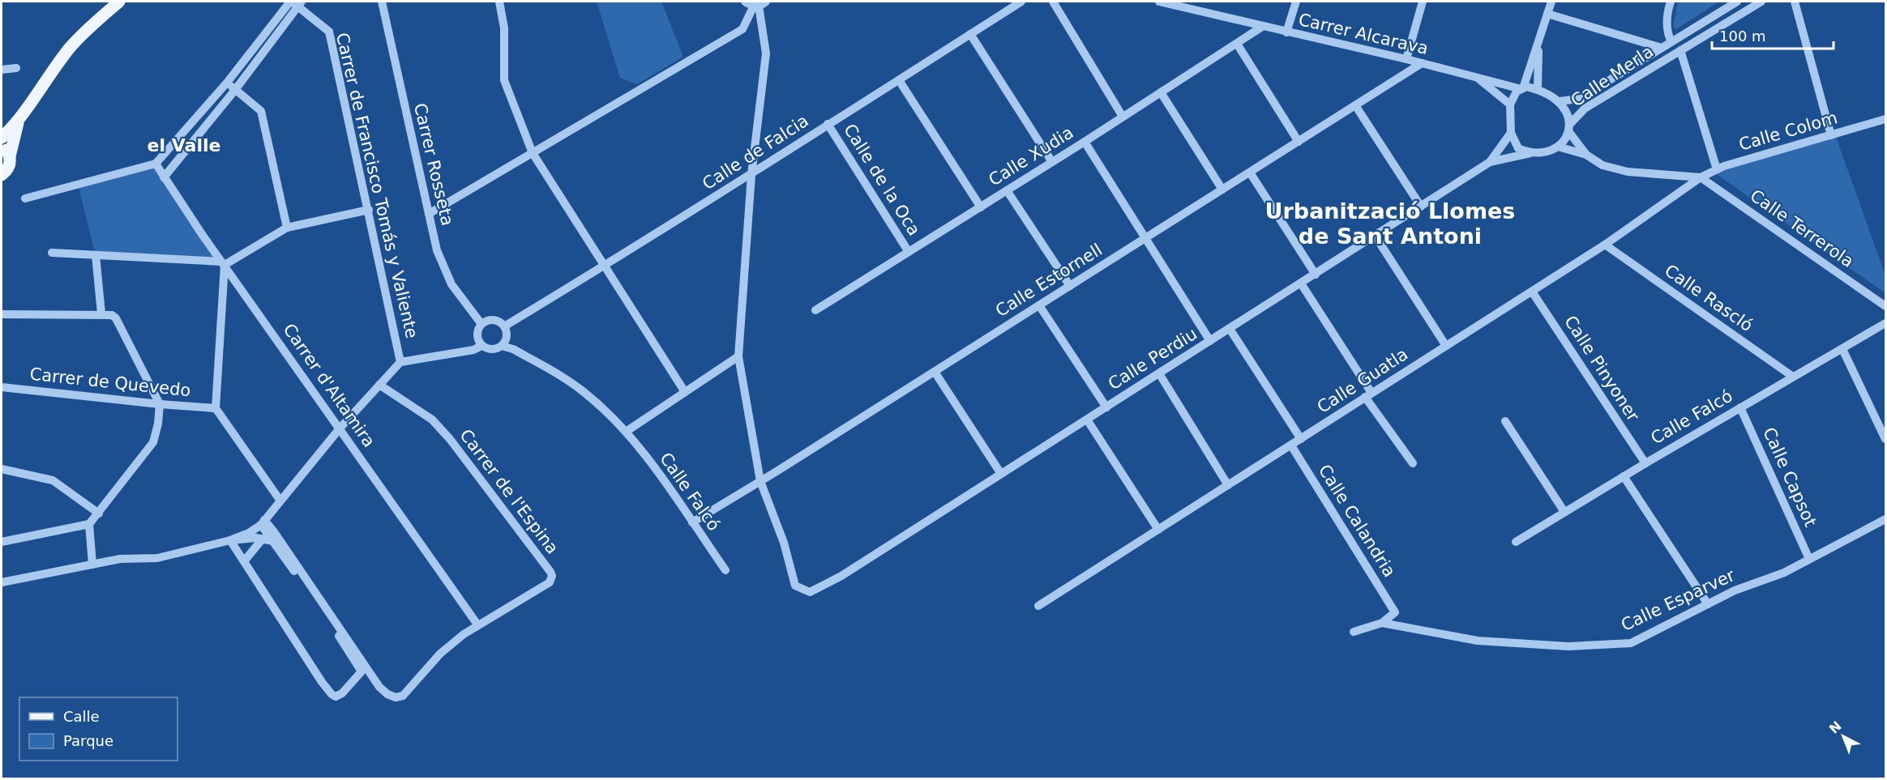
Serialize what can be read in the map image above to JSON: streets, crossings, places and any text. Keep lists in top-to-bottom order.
{
  "streets": {
    "street": [
      "Carrer Alcarava",
      "Calle Merla",
      "Calle Colom",
      "Calle de Falcia",
      "Calle Xudia",
      "Carrer Rosseta",
      "Calle de la Oca",
      "Carrer de Francisco Tomás y Valiente",
      "Calle Terrerola",
      "Calle Estornell",
      "Calle Rascló",
      "Calle Perdiu",
      "Calle Pinyoner",
      "Calle Guatla",
      "Carrer de Quevedo",
      "Carrer d'Altamira",
      "Calle Falcó",
      "Calle Capsot",
      "Carrer de l'Espina",
      "Calle Calandria",
      "Calle Esparver"
    ]
  },
  "crossings": [
    ["Carrer Alcarava", "Calle Merla"],
    ["Carrer Alcarava", "Calle Xudia"],
    ["Carrer Alcarava", "Calle Estornell"],
    ["Carrer Alcarava", "Calle Perdiu"],
    ["Calle Merla", "Calle Perdiu"],
    ["Calle Colom", "Calle Terrerola"],
    ["Calle Colom", "Calle Guatla"],
    ["Calle de Falcia", "Carrer Rosseta"],
    ["Calle de Falcia", "Calle de la Oca"],
    ["Calle de Falcia", "Calle Perdiu"],
    ["Calle Xudia", "Calle de la Oca"],
    ["Carrer de Francisco Tomás y Valiente", "Carrer d'Altamira"],
    ["Carrer de Francisco Tomás y Valiente", "Carrer de l'Espina"],
    ["Calle Terrerola", "Calle Guatla"],
    ["Calle Estornell", "Calle Perdiu"],
    ["Calle Estornell", "Calle Falcó"],
    ["Calle Rascló", "Calle Guatla"],
    ["Calle Rascló", "Calle Falcó"],
    ["Calle Pinyoner", "Calle Guatla"],
    ["Calle Pinyoner", "Calle Falcó"],
    ["Calle Guatla", "Calle Calandria"],
    ["Carrer d'Altamira", "Carrer de l'Espina"],
    ["Calle Falcó", "Calle Capsot"],
    ["Calle Capsot", "Calle Esparver"],
    ["Calle Calandria", "Calle Esparver"]
  ],
  "districts": ["el Valle", "Urbanització Llomes de Sant Antoni"],
  "legend": ["Calle", "Parque"],
  "scale_bar": "100 m",
  "north": "top left"
}
